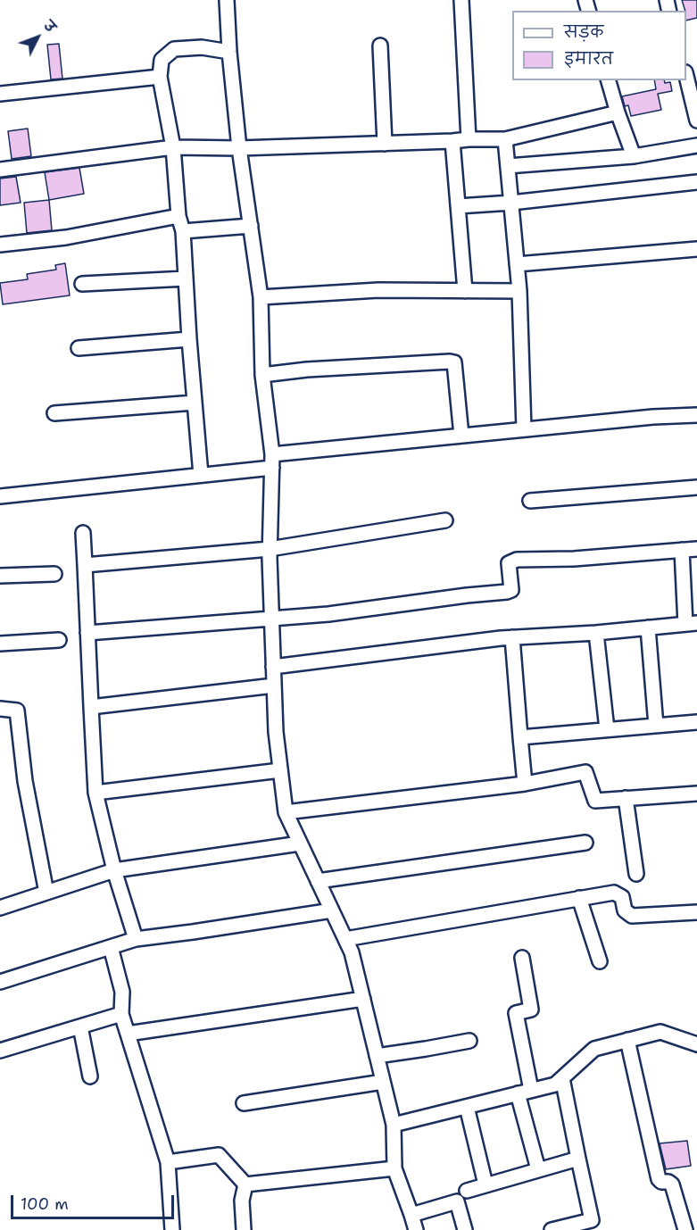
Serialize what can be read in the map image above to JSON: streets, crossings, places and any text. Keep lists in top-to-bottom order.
{
  "legend": ["सड़क", "इमारत"],
  "scale_bar": "100 m",
  "north": "top right"
}
